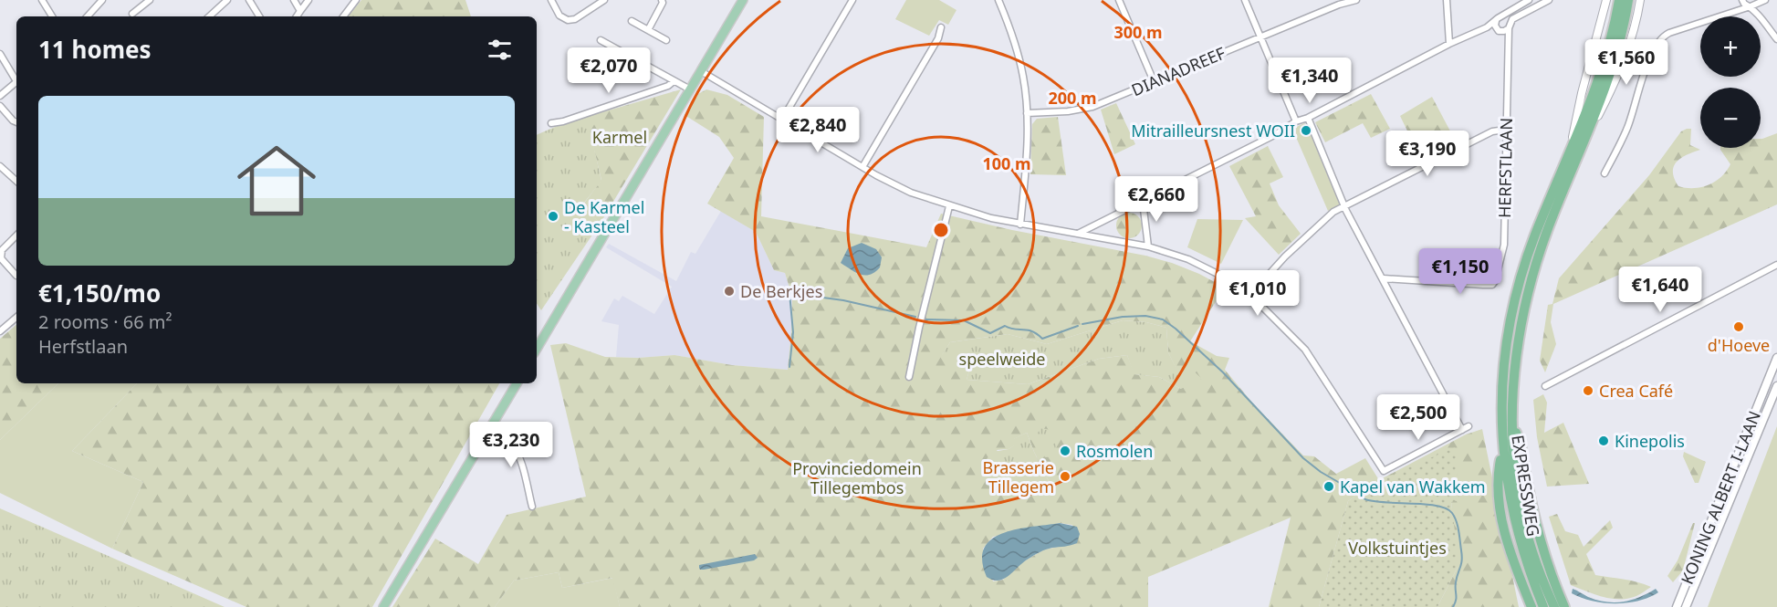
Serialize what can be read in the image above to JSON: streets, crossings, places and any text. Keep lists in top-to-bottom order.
{
  "streets": {
    "highway": ["EXPRESSWEG"],
    "main road": ["KONING ALBERT I-LAAN"],
    "street": ["DIANADREEF", "HERFSTLAAN"]
  },
  "parks": [
    "Karmel",
    "speelweide",
    "Provinciedomein Tillegembos",
    "Volkstuintjes"
  ],
  "places": [
    "Mitrailleursnest WOII",
    "De Karmel - Kasteel",
    "De Berkjes",
    "d'Hoeve",
    "Crea Café",
    "Kinepolis",
    "Rosmolen",
    "Brasserie Tillegem",
    "Kapel van Wakkem"
  ],
  "page": {
    "map_buttons": ["+", "−"],
    "heading": "11 homes",
    "price": [
      "€1,560",
      "€2,070",
      "€1,340",
      "€2,840",
      "€3,190",
      "€2,660",
      "€1,150",
      "€1,640",
      "€1,010",
      "€2,500",
      "€3,230"
    ],
    "list": [
      {
        "name": "€1,150/mo",
        "note": "2 rooms · 66 m² · Herfstlaan"
      }
    ]
  },
  "rings": ["300 m", "200 m", "100 m"]
}
